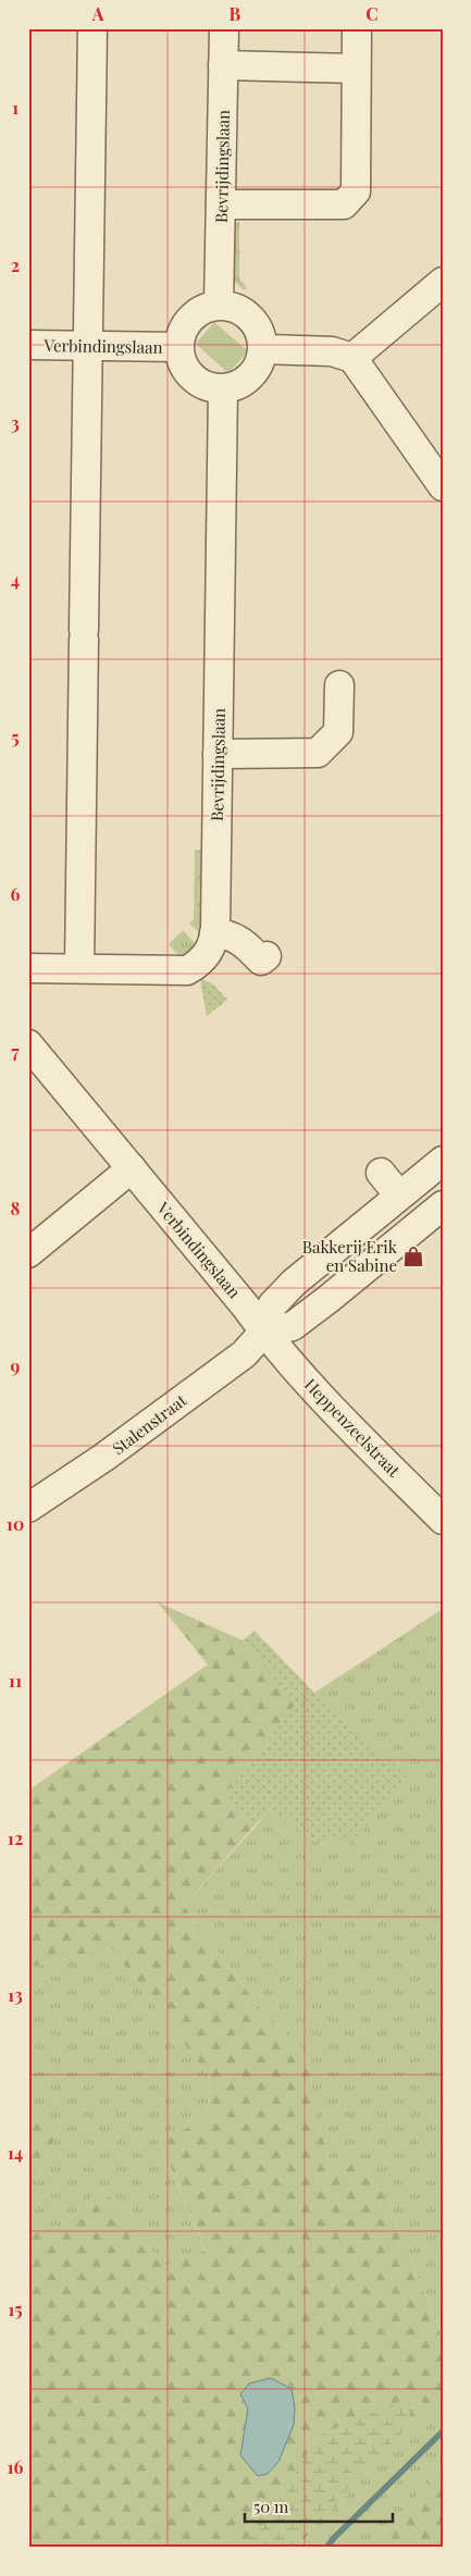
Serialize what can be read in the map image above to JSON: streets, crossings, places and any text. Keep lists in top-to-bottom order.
{
  "streets": {
    "street": [
      "Bevrijdingslaan",
      "Verbindingslaan",
      "Stalenstraat",
      "Heppenzeelstraat"
    ]
  },
  "crossings": [
    ["Bevrijdingslaan", "Verbindingslaan"],
    ["Verbindingslaan", "Stalenstraat"],
    ["Verbindingslaan", "Heppenzeelstraat"],
    ["Stalenstraat", "Heppenzeelstraat"]
  ],
  "places": {
    "shop": ["Bakkerij Erik en Sabine"]
  },
  "scale_bar": "50 m",
  "grid": {
    "columns": ["A", "B", "C"],
    "rows": [
      "1",
      "2",
      "3",
      "4",
      "5",
      "6",
      "7",
      "8",
      "9",
      "10",
      "11",
      "12",
      "13",
      "14",
      "15",
      "16"
    ]
  }
}
